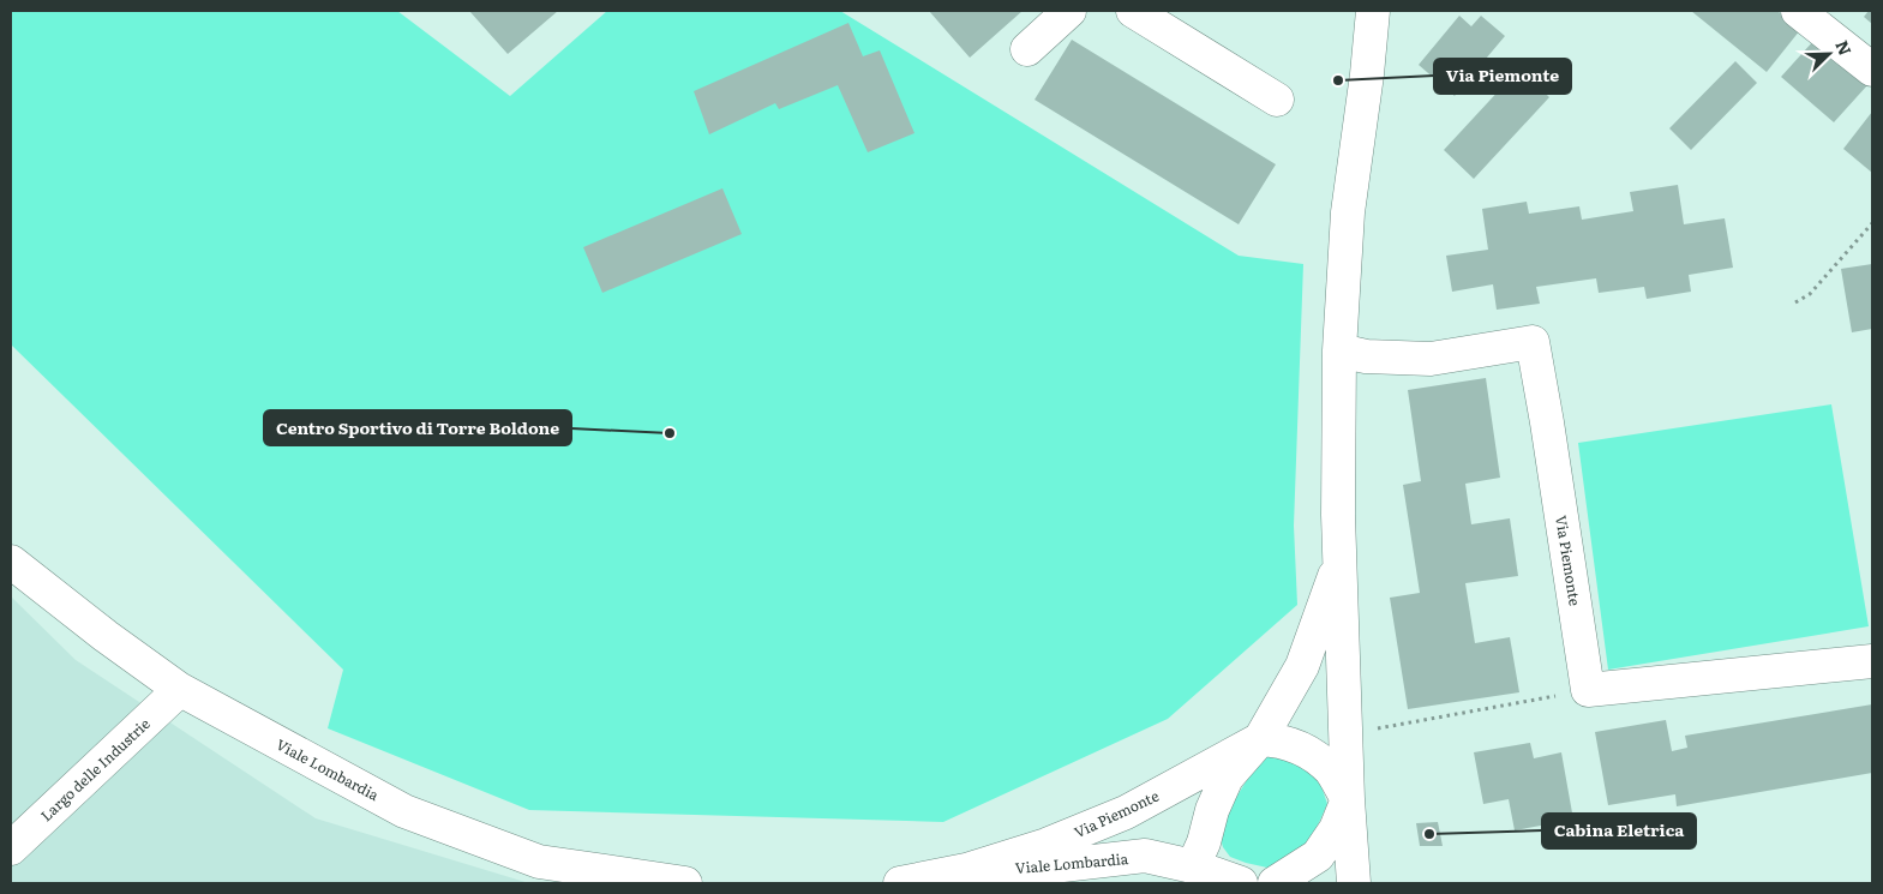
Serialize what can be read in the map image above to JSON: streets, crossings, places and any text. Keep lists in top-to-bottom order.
{
  "streets": {
    "street": ["Via Piemonte", "Largo delle Industrie", "Viale Lombardia"]
  },
  "crossings": [
    ["Via Piemonte", "Viale Lombardia"],
    ["Largo delle Industrie", "Viale Lombardia"]
  ],
  "places": ["Via Piemonte", "Centro Sportivo di Torre Boldone", "Cabina Eletrica"],
  "north": "top right"
}
